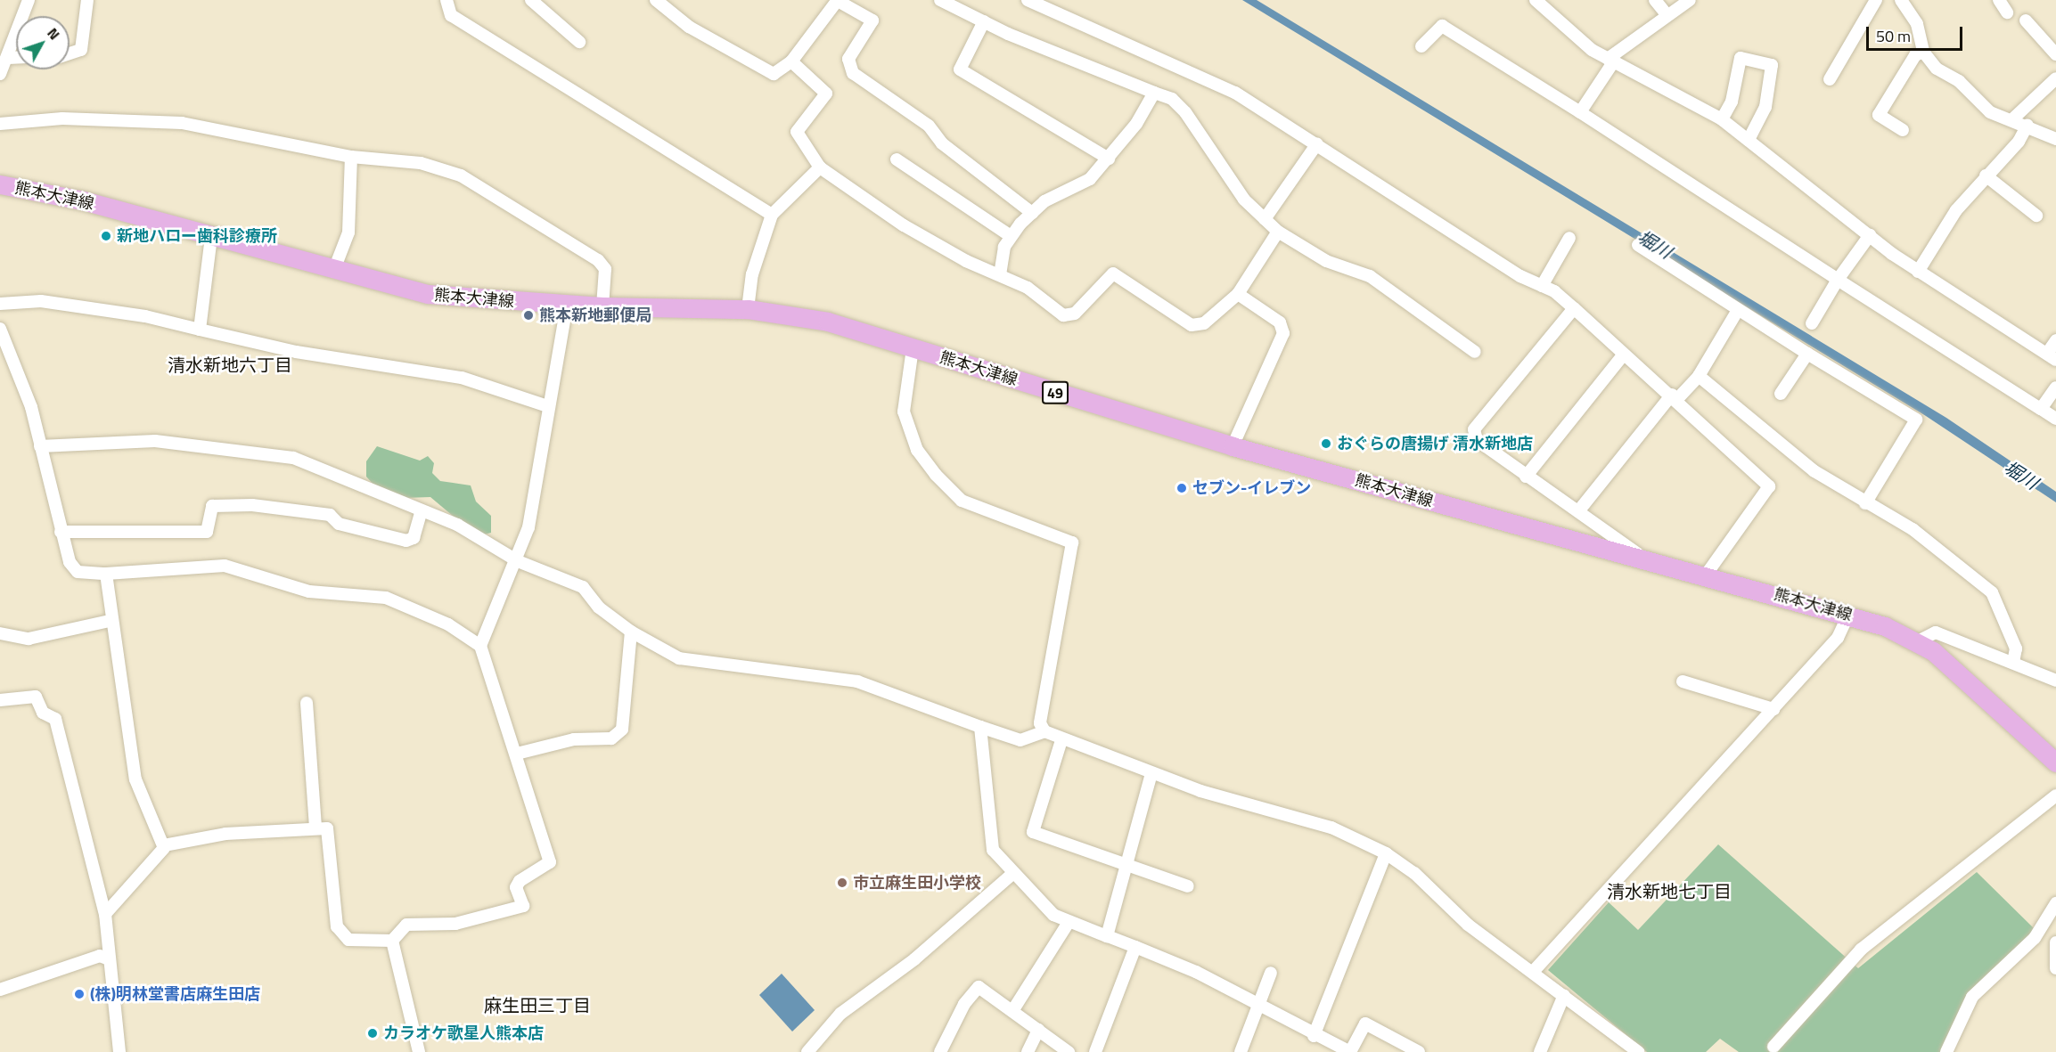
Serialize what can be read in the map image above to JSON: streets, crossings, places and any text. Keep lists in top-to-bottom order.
{
  "streets": {
    "main road": ["熊本大津線", "49"]
  },
  "districts": ["清水新地六丁目", "清水新地七丁目", "麻生田三丁目"],
  "water": ["堀川"],
  "places": [
    "新地ハロー歯科診療所",
    "熊本新地郵便局",
    "おぐらの唐揚げ 清水新地店",
    "セブン-イレブン",
    "市立麻生田小学校",
    "(株)明林堂書店麻生田店",
    "カラオケ歌星人熊本店"
  ],
  "scale_bar": "50 m",
  "north": "top right"
}
